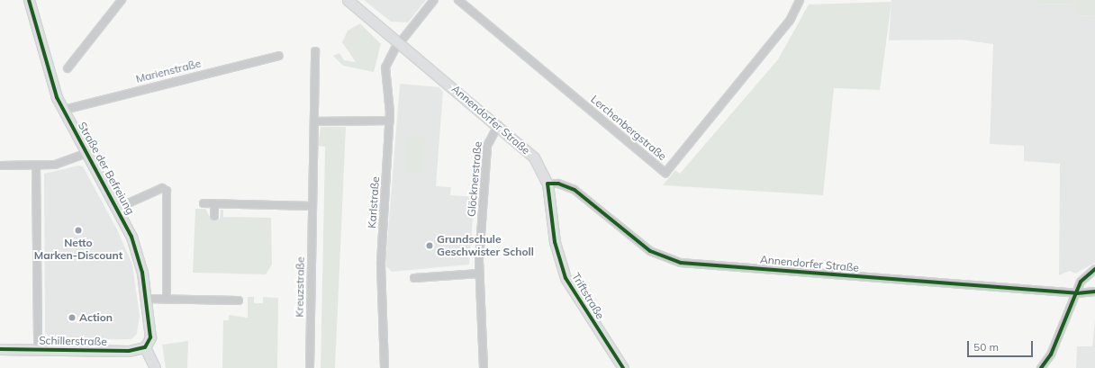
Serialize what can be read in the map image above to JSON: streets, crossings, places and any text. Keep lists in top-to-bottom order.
{
  "streets": {
    "street": [
      "Marienstraße",
      "Annendorfer Straße",
      "Lerchenbergstraße",
      "Straße der Befreiung",
      "Glöcknerstraße",
      "Karlstraße",
      "Kreuzstraße",
      "Triftstraße",
      "Schillerstraße"
    ]
  },
  "crossings": [
    ["Marienstraße", "Straße der Befreiung"],
    ["Annendorfer Straße", "Glöcknerstraße"],
    ["Annendorfer Straße", "Karlstraße"],
    ["Annendorfer Straße", "Triftstraße"],
    ["Straße der Befreiung", "Schillerstraße"]
  ],
  "places": ["Netto Marken-Discount", "Grundschule Geschwister Scholl", "Action"],
  "scale_bar": "50 m"
}
